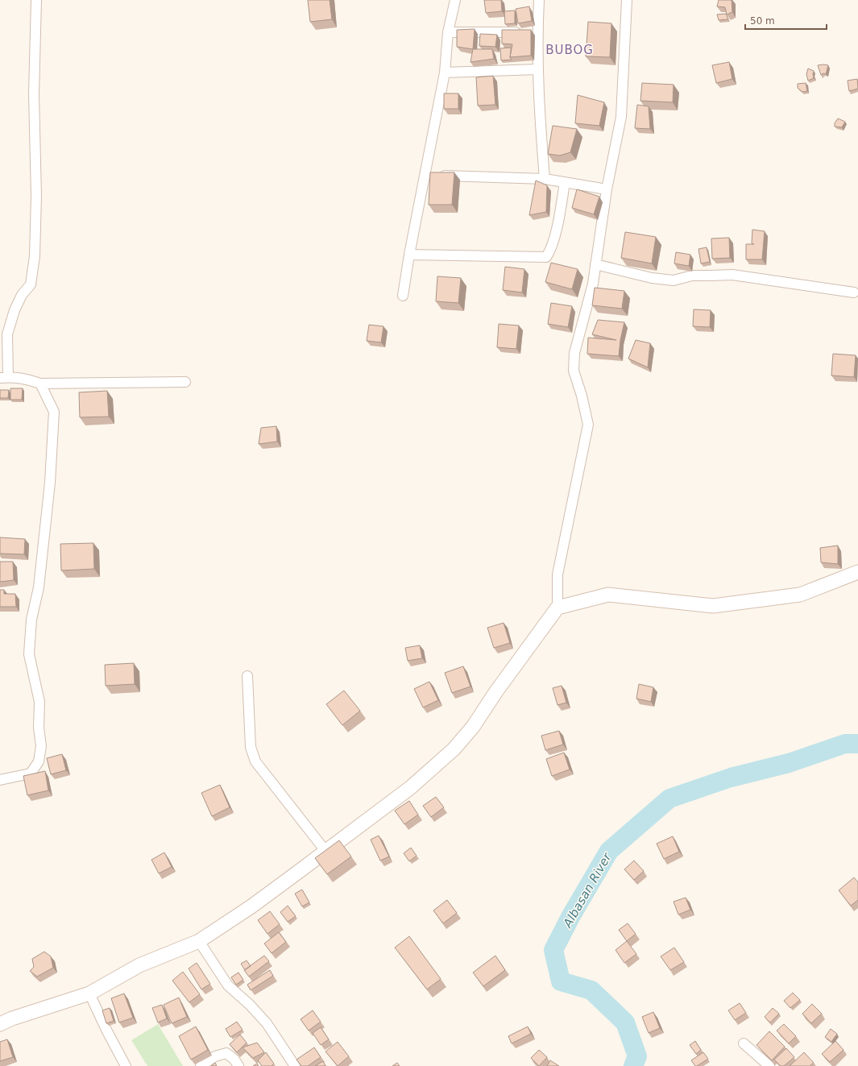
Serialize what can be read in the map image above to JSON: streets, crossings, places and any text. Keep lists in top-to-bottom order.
{
  "districts": ["BUBOG"],
  "water": ["Albasan River"],
  "scale_bar": "50 m"
}
